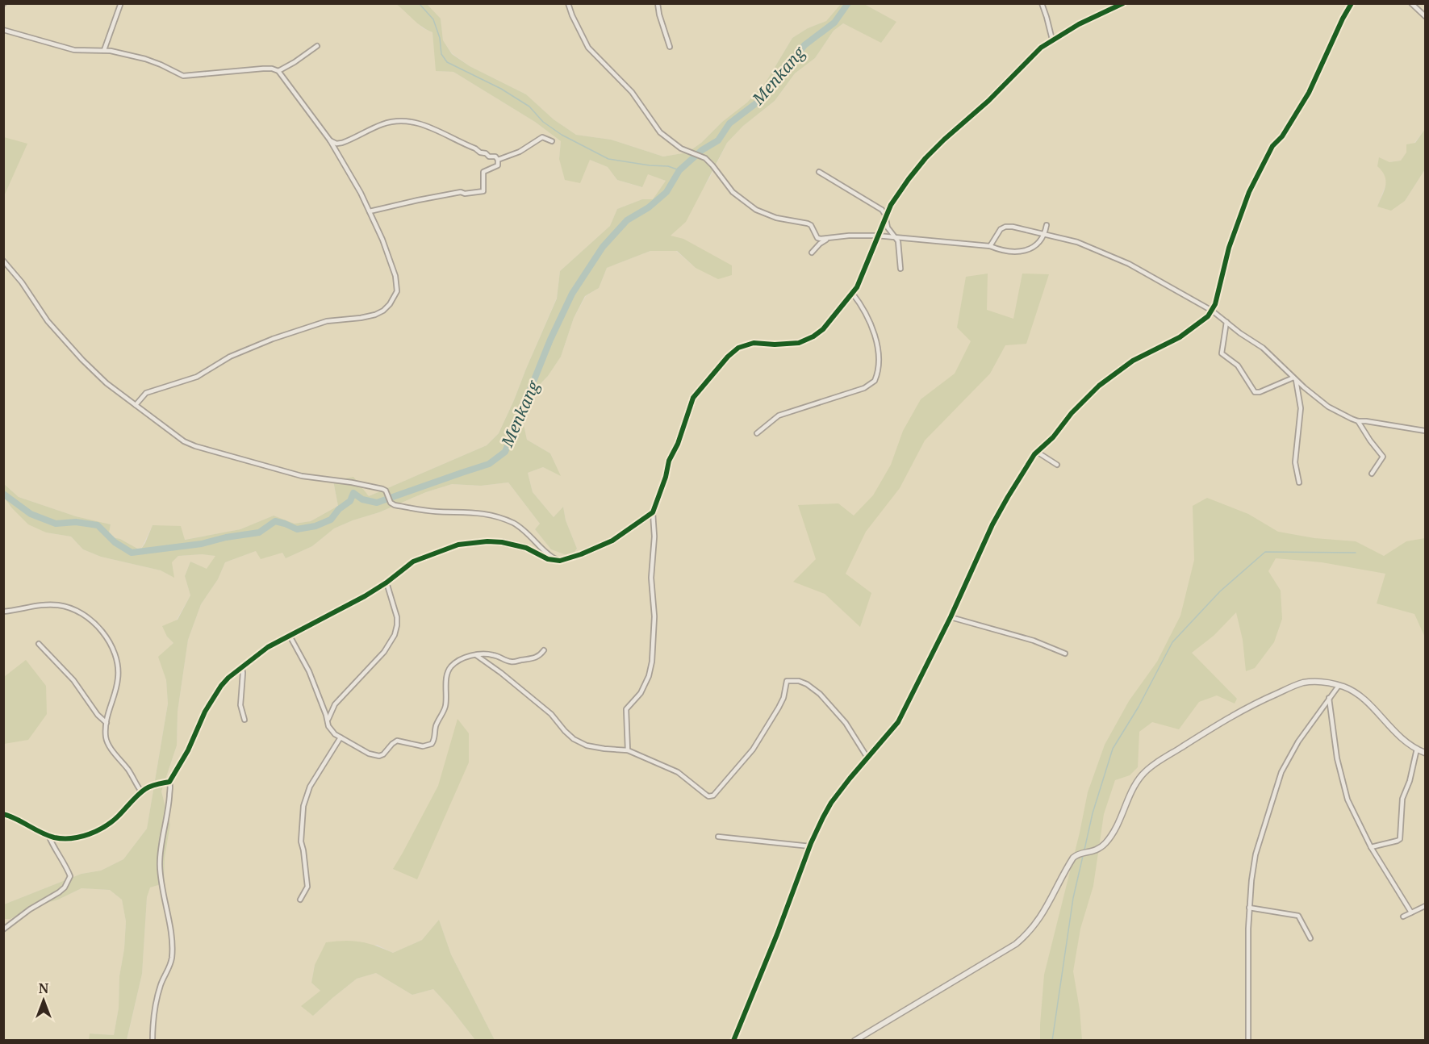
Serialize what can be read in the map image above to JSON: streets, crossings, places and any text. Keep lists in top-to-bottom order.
{
  "water": ["Menkang"],
  "north": "top"
}
